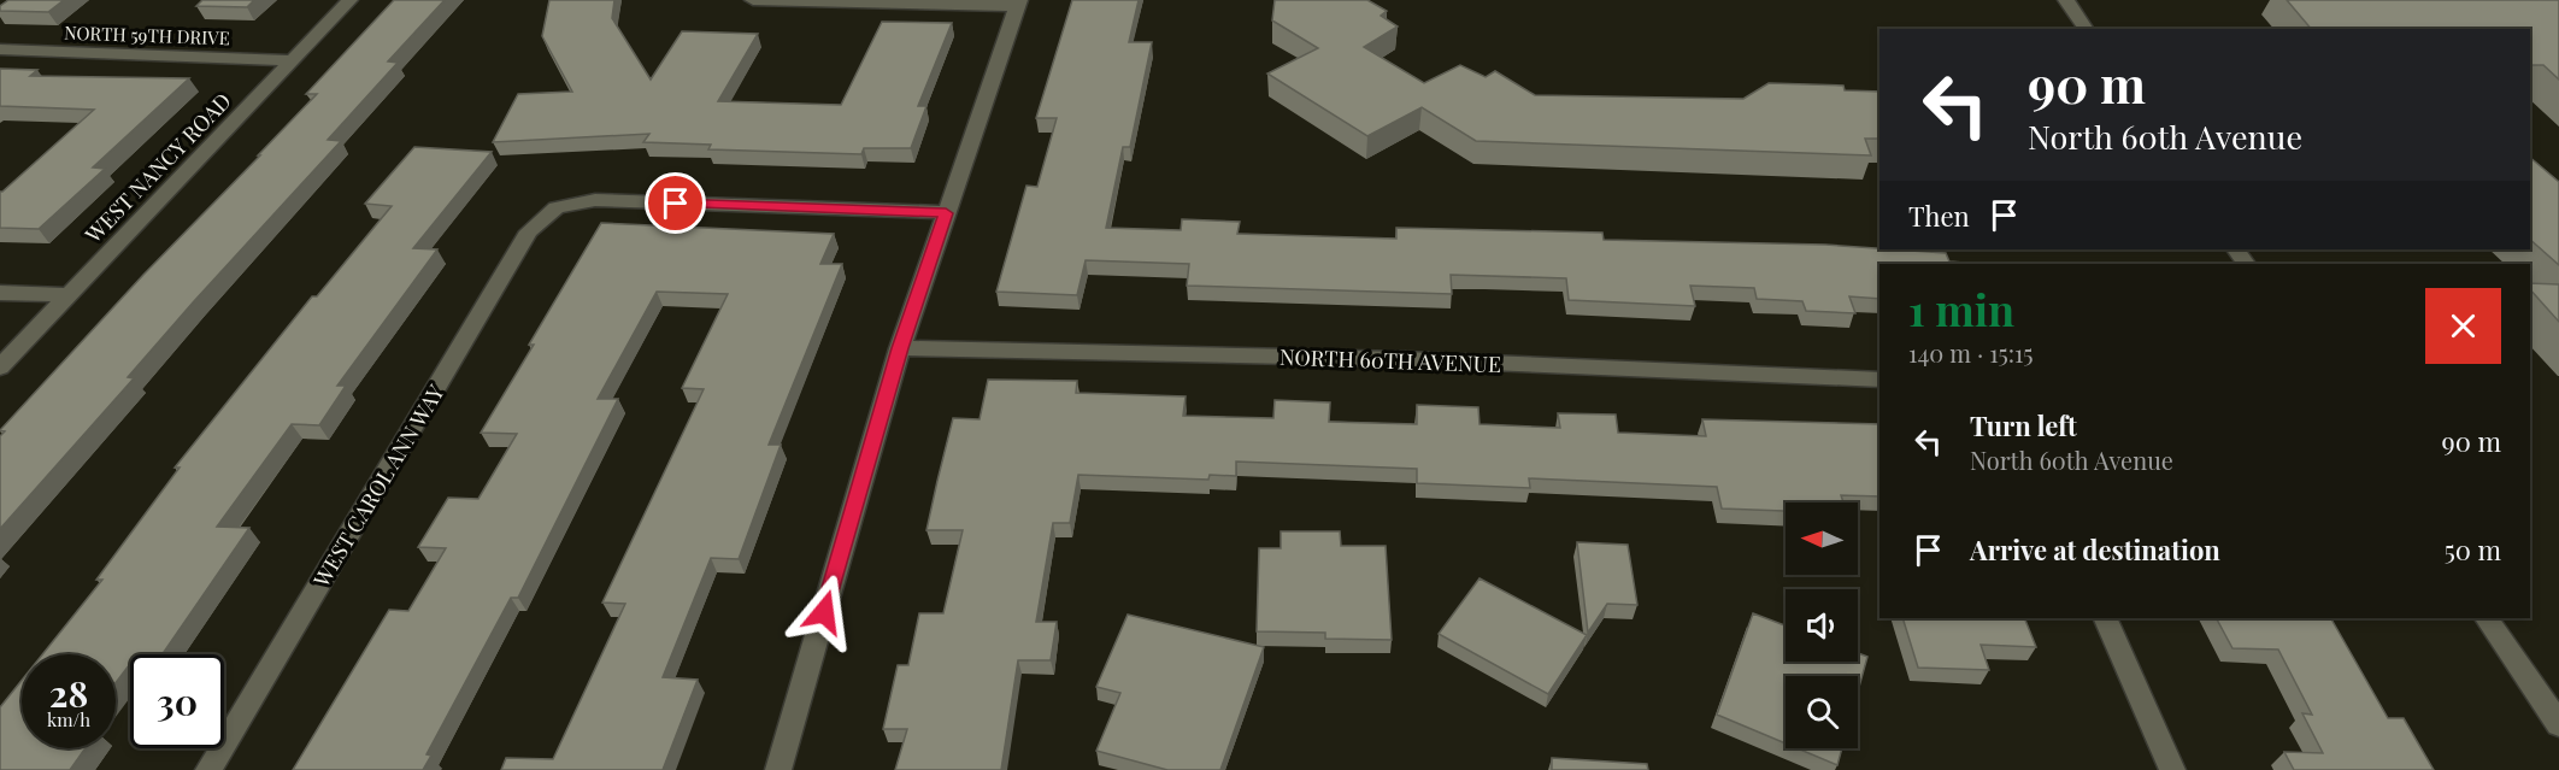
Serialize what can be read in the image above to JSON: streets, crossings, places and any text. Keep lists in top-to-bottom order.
{
  "streets": {
    "street": [
      "NORTH 59TH DRIVE",
      "WEST NANCY ROAD",
      "NORTH 60TH AVENUE",
      "WEST CAROL ANN WAY"
    ]
  },
  "crossings": [
    ["NORTH 59TH DRIVE", "WEST NANCY ROAD"]
  ],
  "north": "left",
  "page": {
    "turn": ["90 m", "North 60th Avenue"],
    "then": "Then",
    "heading": ["1 min", "140 m · 15:15"],
    "list": [
      {
        "name": "Turn left",
        "note": "North 60th Avenue",
        "value": "90 m"
      },
      {
        "name": "Arrive at destination",
        "value": "50 m"
      }
    ],
    "speed": "28 km/h",
    "limit": "30"
  }
}
